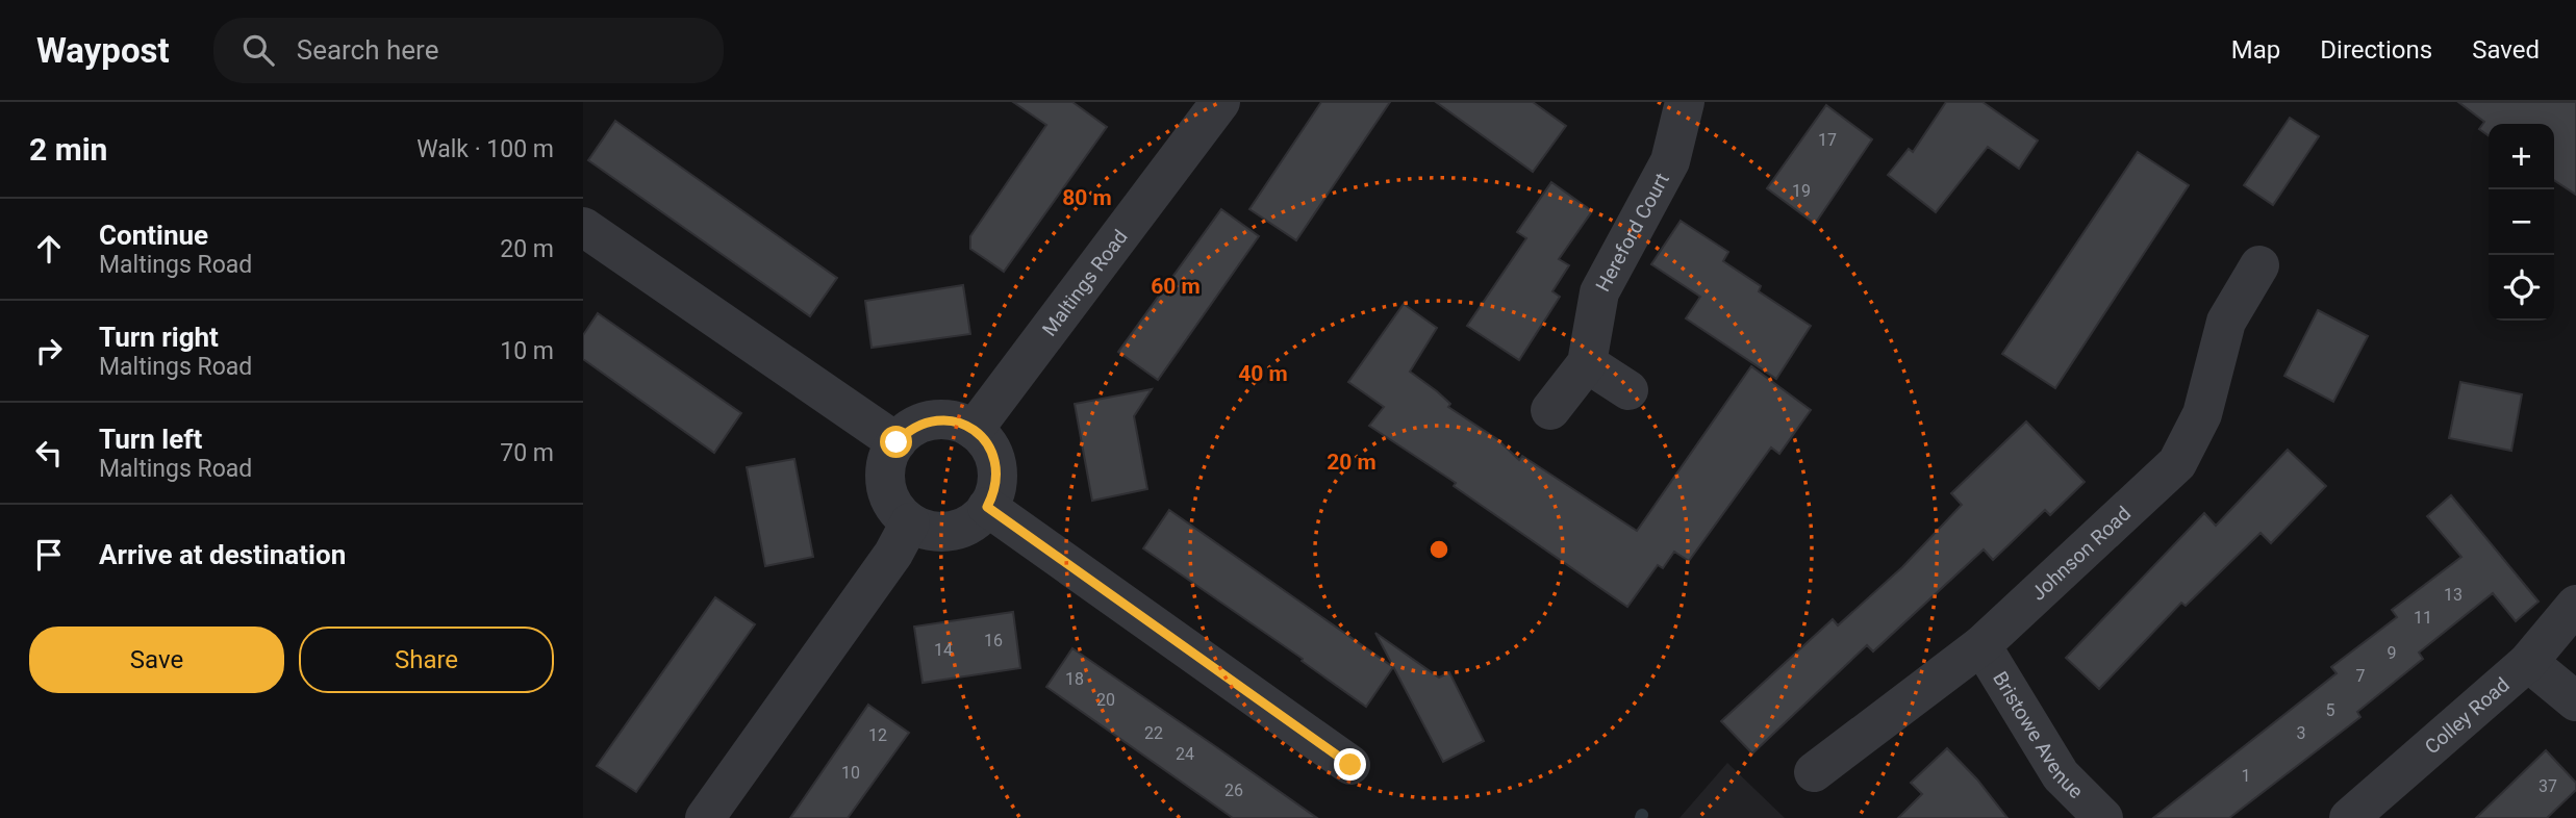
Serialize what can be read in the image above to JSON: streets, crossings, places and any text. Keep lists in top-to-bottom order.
{
  "streets": {
    "street": [
      "Hereford Court",
      "Maltings Road",
      "Johnson Road",
      "Colley Road",
      "Bristowe Avenue"
    ]
  },
  "crossings": [
    ["Johnson Road", "Bristowe Avenue"]
  ],
  "house_numbers": [
    "17",
    "19",
    "13",
    "11",
    "16",
    "14",
    "9",
    "7",
    "18",
    "20",
    "5",
    "22",
    "3",
    "12",
    "24",
    "10",
    "1",
    "37",
    "26"
  ],
  "page": {
    "header": "Waypost",
    "search": "Search here",
    "nav": ["Map", "Directions", "Saved"],
    "heading": ["2 min", "Walk · 100 m"],
    "map_buttons": ["+", "−"],
    "list": [
      ["Continue", "Maltings Road", "20 m"],
      ["Turn right", "Maltings Road", "10 m"],
      ["Turn left", "Maltings Road", "70 m"],
      "Arrive at destination"
    ],
    "buttons": ["Save", "Share"]
  },
  "rings": [
    "80 m",
    "60 m",
    "40 m",
    "20 m"
  ]
}
